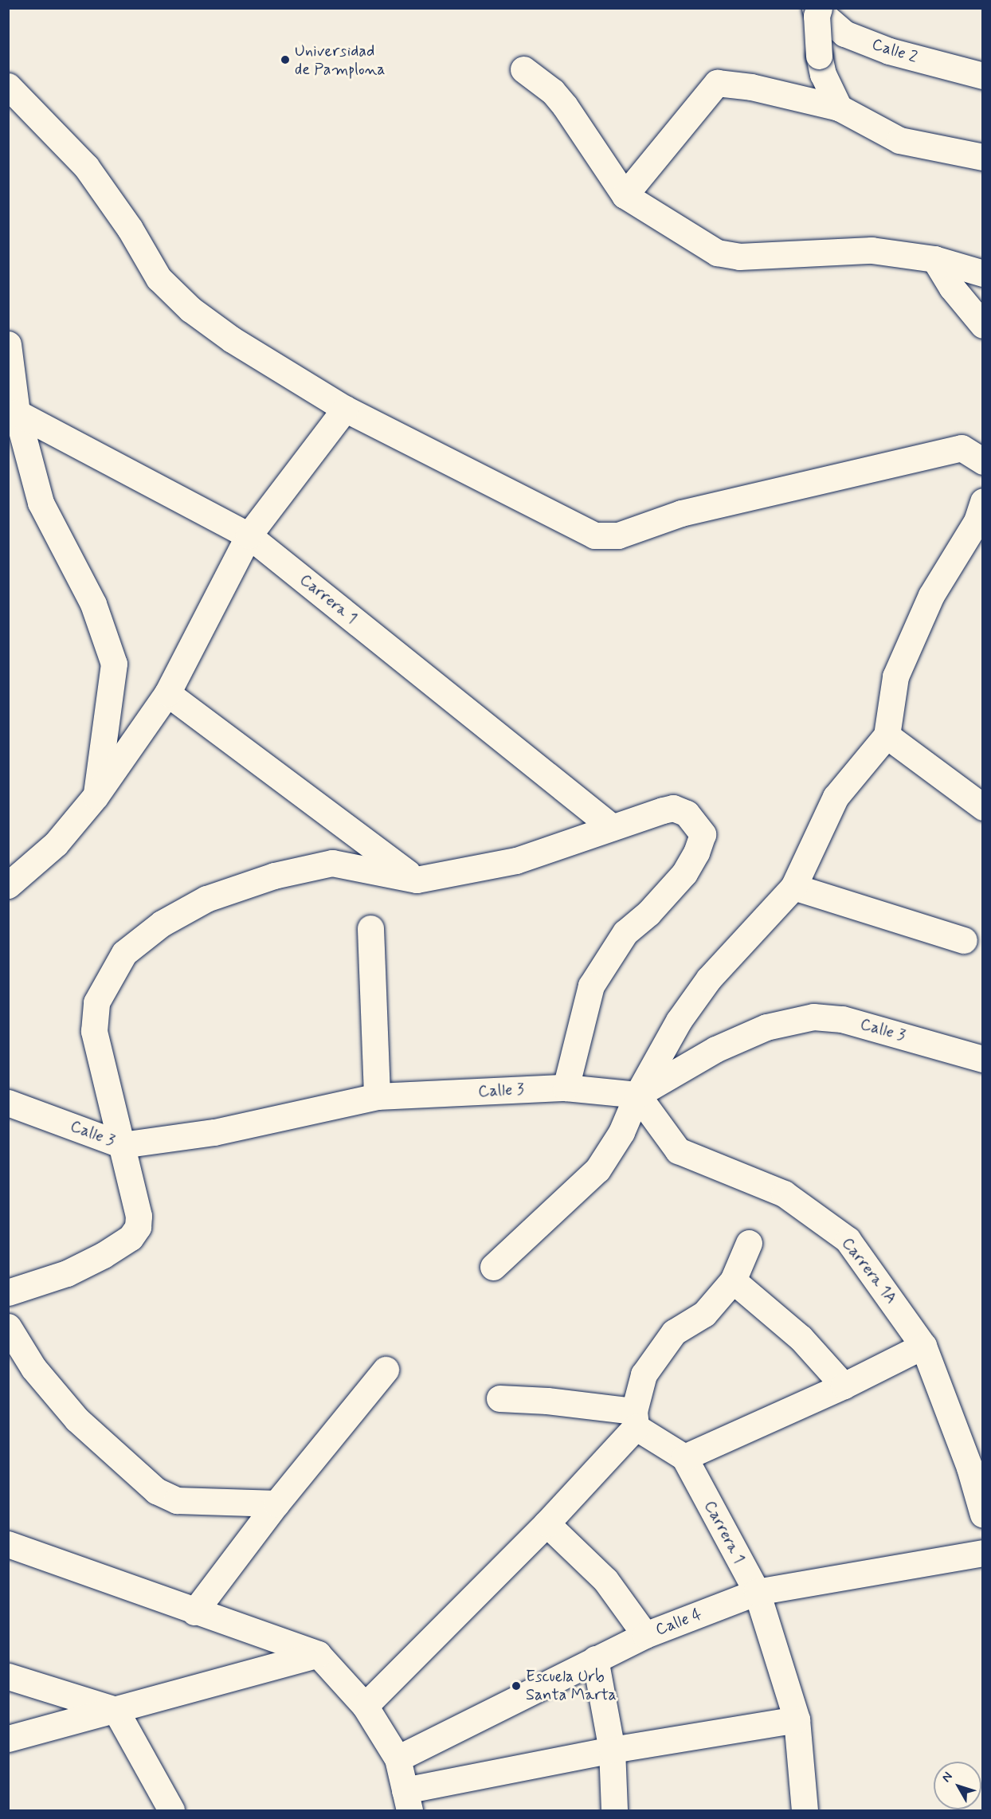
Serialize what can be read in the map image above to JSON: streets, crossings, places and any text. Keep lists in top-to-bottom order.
{
  "streets": {
    "street": [
      "Calle 2",
      "Carrera 1",
      "Calle 3",
      "Carrera 1A",
      "Calle 4"
    ]
  },
  "crossings": [
    ["Carrera 1", "Calle 4"],
    ["Calle 3", "Carrera 1A"]
  ],
  "places": ["Universidad de Pamplona", "Escuela Urb Santa Marta"],
  "north": "top left"
}
